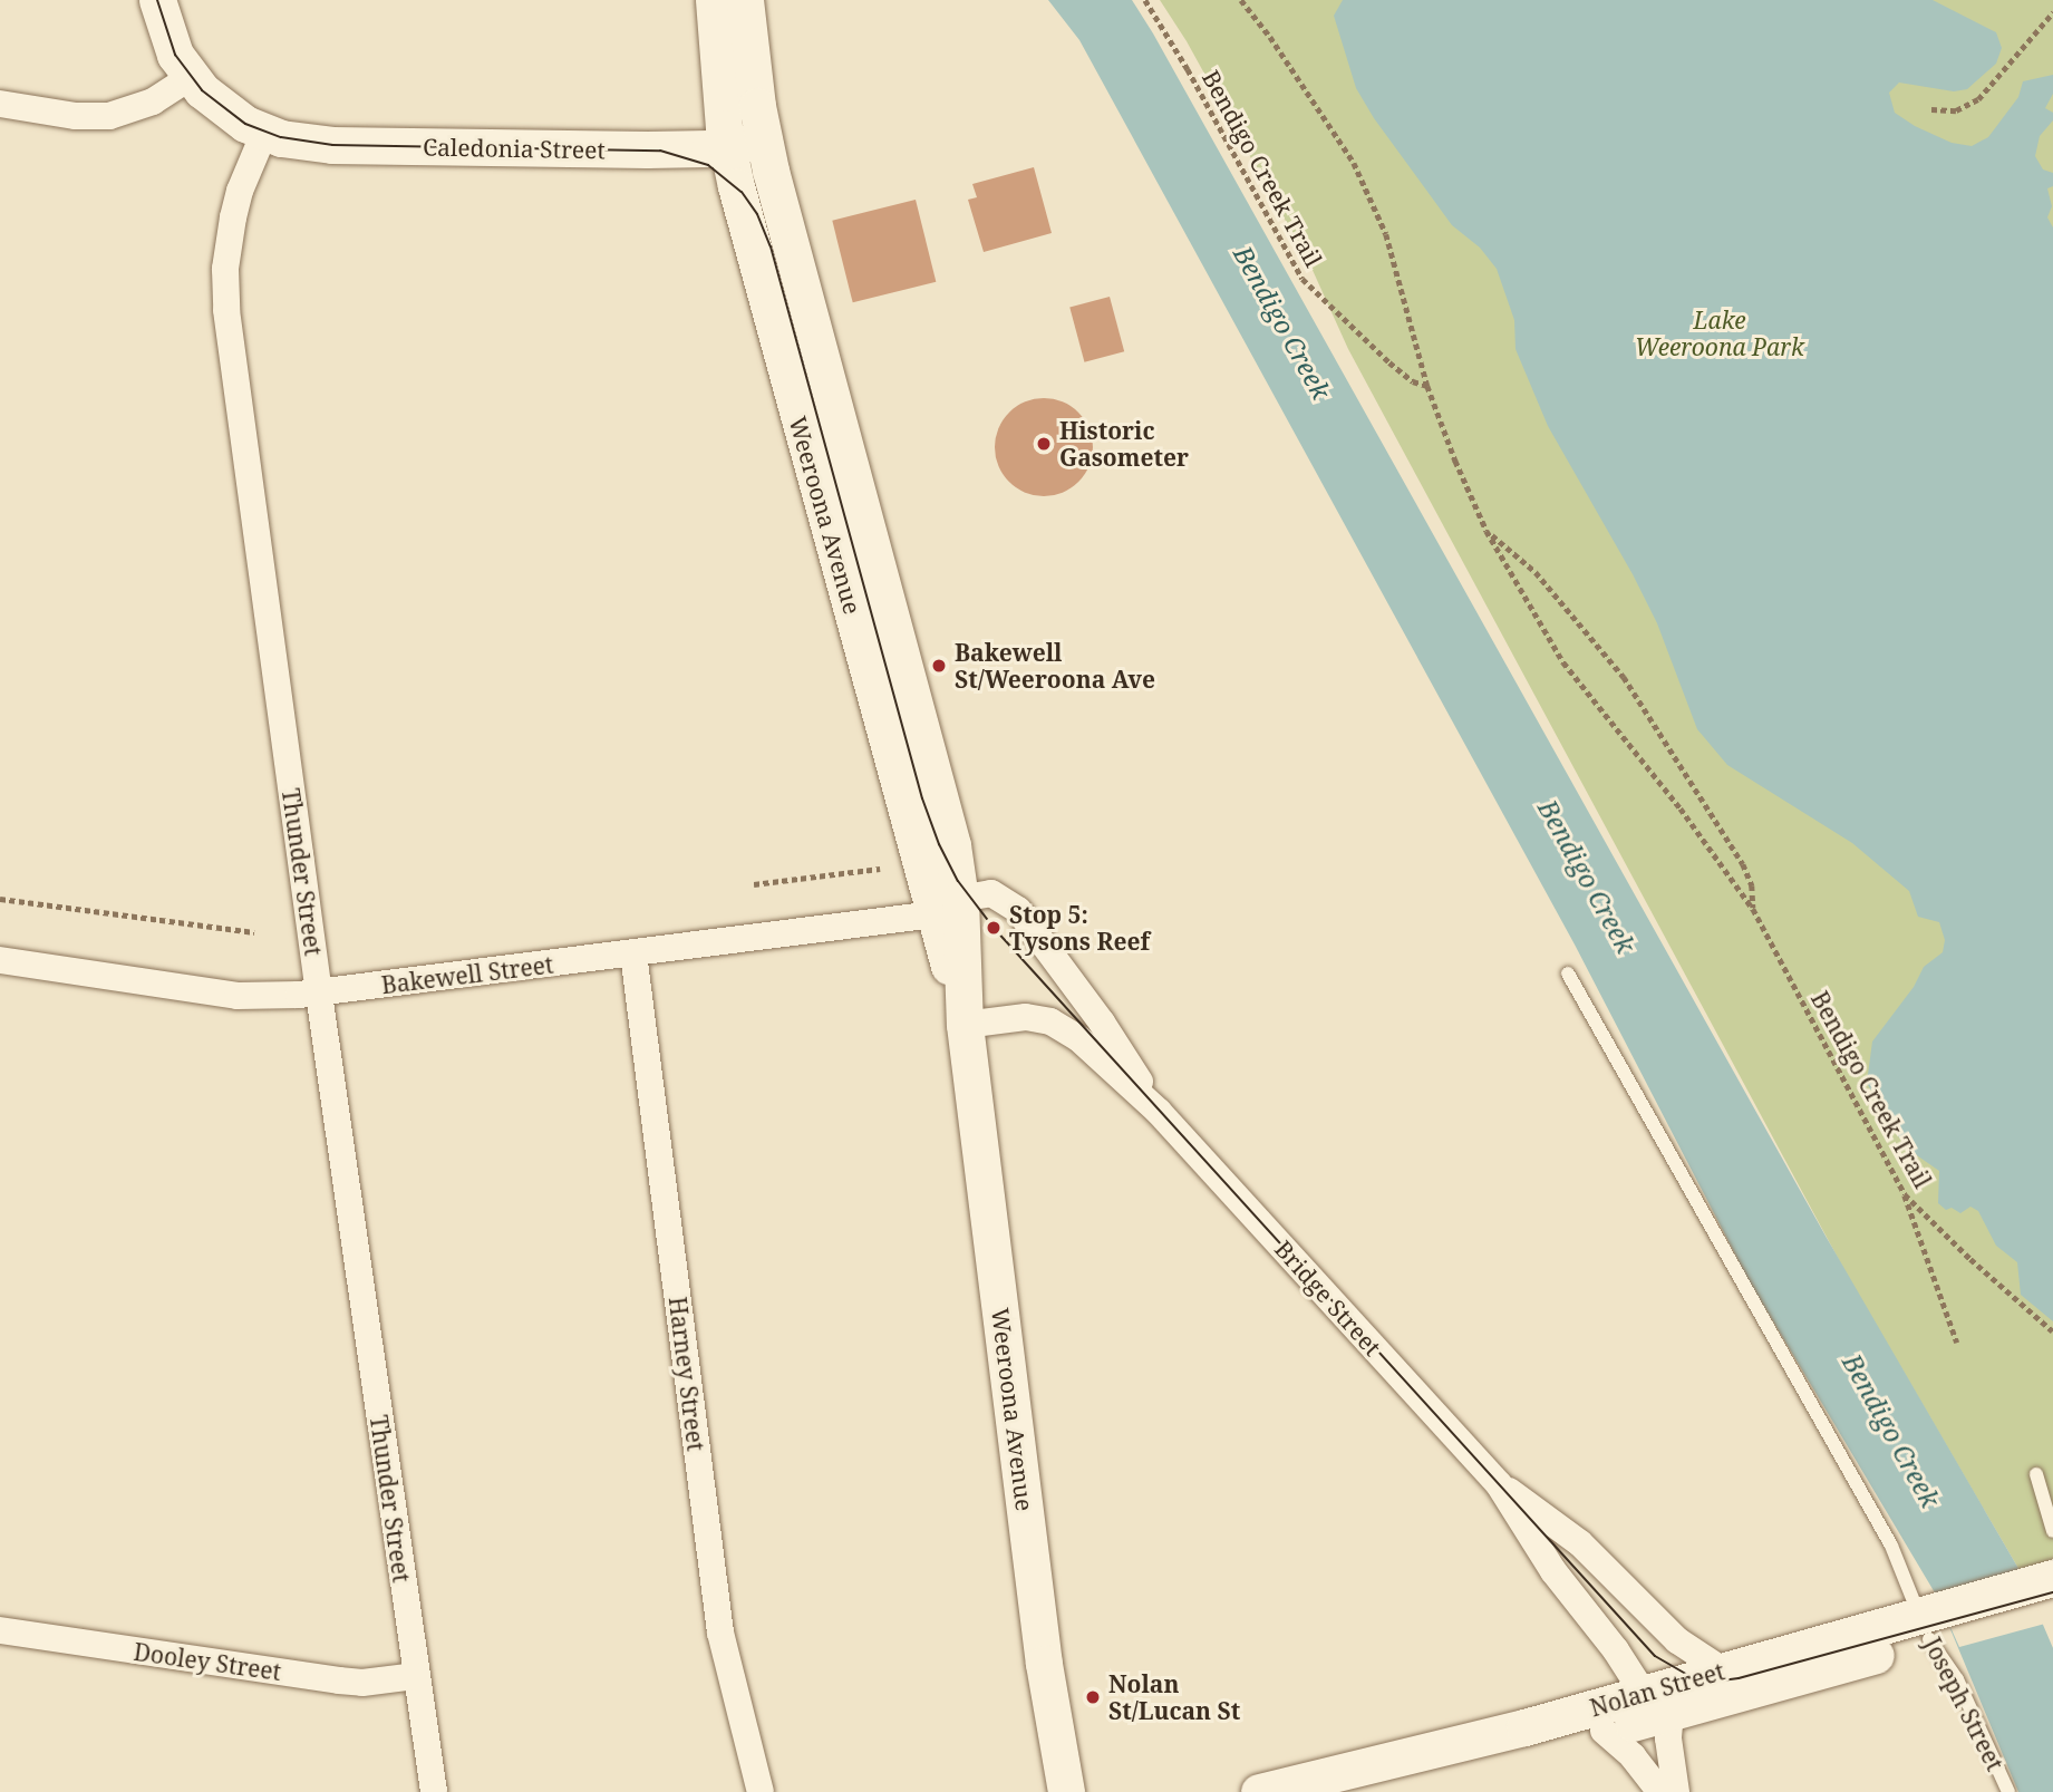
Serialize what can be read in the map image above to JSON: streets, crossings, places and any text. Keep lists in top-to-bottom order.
{
  "streets": {
    "main road": ["Caledonia Street", "Weeroona Avenue", "Nolan Street"],
    "street": [
      "Thunder Street",
      "Bakewell Street",
      "Bridge Street",
      "Harney Street",
      "Dooley Street"
    ],
    "lane": ["Joseph Street"],
    "path": ["Bendigo Creek Trail"]
  },
  "crossings": [
    ["Caledonia Street", "Weeroona Avenue"],
    ["Caledonia Street", "Thunder Street"],
    ["Weeroona Avenue", "Bakewell Street"],
    ["Weeroona Avenue", "Bridge Street"],
    ["Thunder Street", "Bakewell Street"],
    ["Thunder Street", "Dooley Street"],
    ["Bakewell Street", "Bridge Street"],
    ["Bakewell Street", "Harney Street"],
    ["Bridge Street", "Nolan Street"],
    ["Nolan Street", "Joseph Street"]
  ],
  "water": ["Bendigo Creek"],
  "parks": ["Lake Weeroona Park"],
  "places": [
    "Historic Gasometer",
    "Bakewell St/Weeroona Ave",
    "Stop 5: Tysons Reef",
    "Nolan St/Lucan St"
  ]
}
